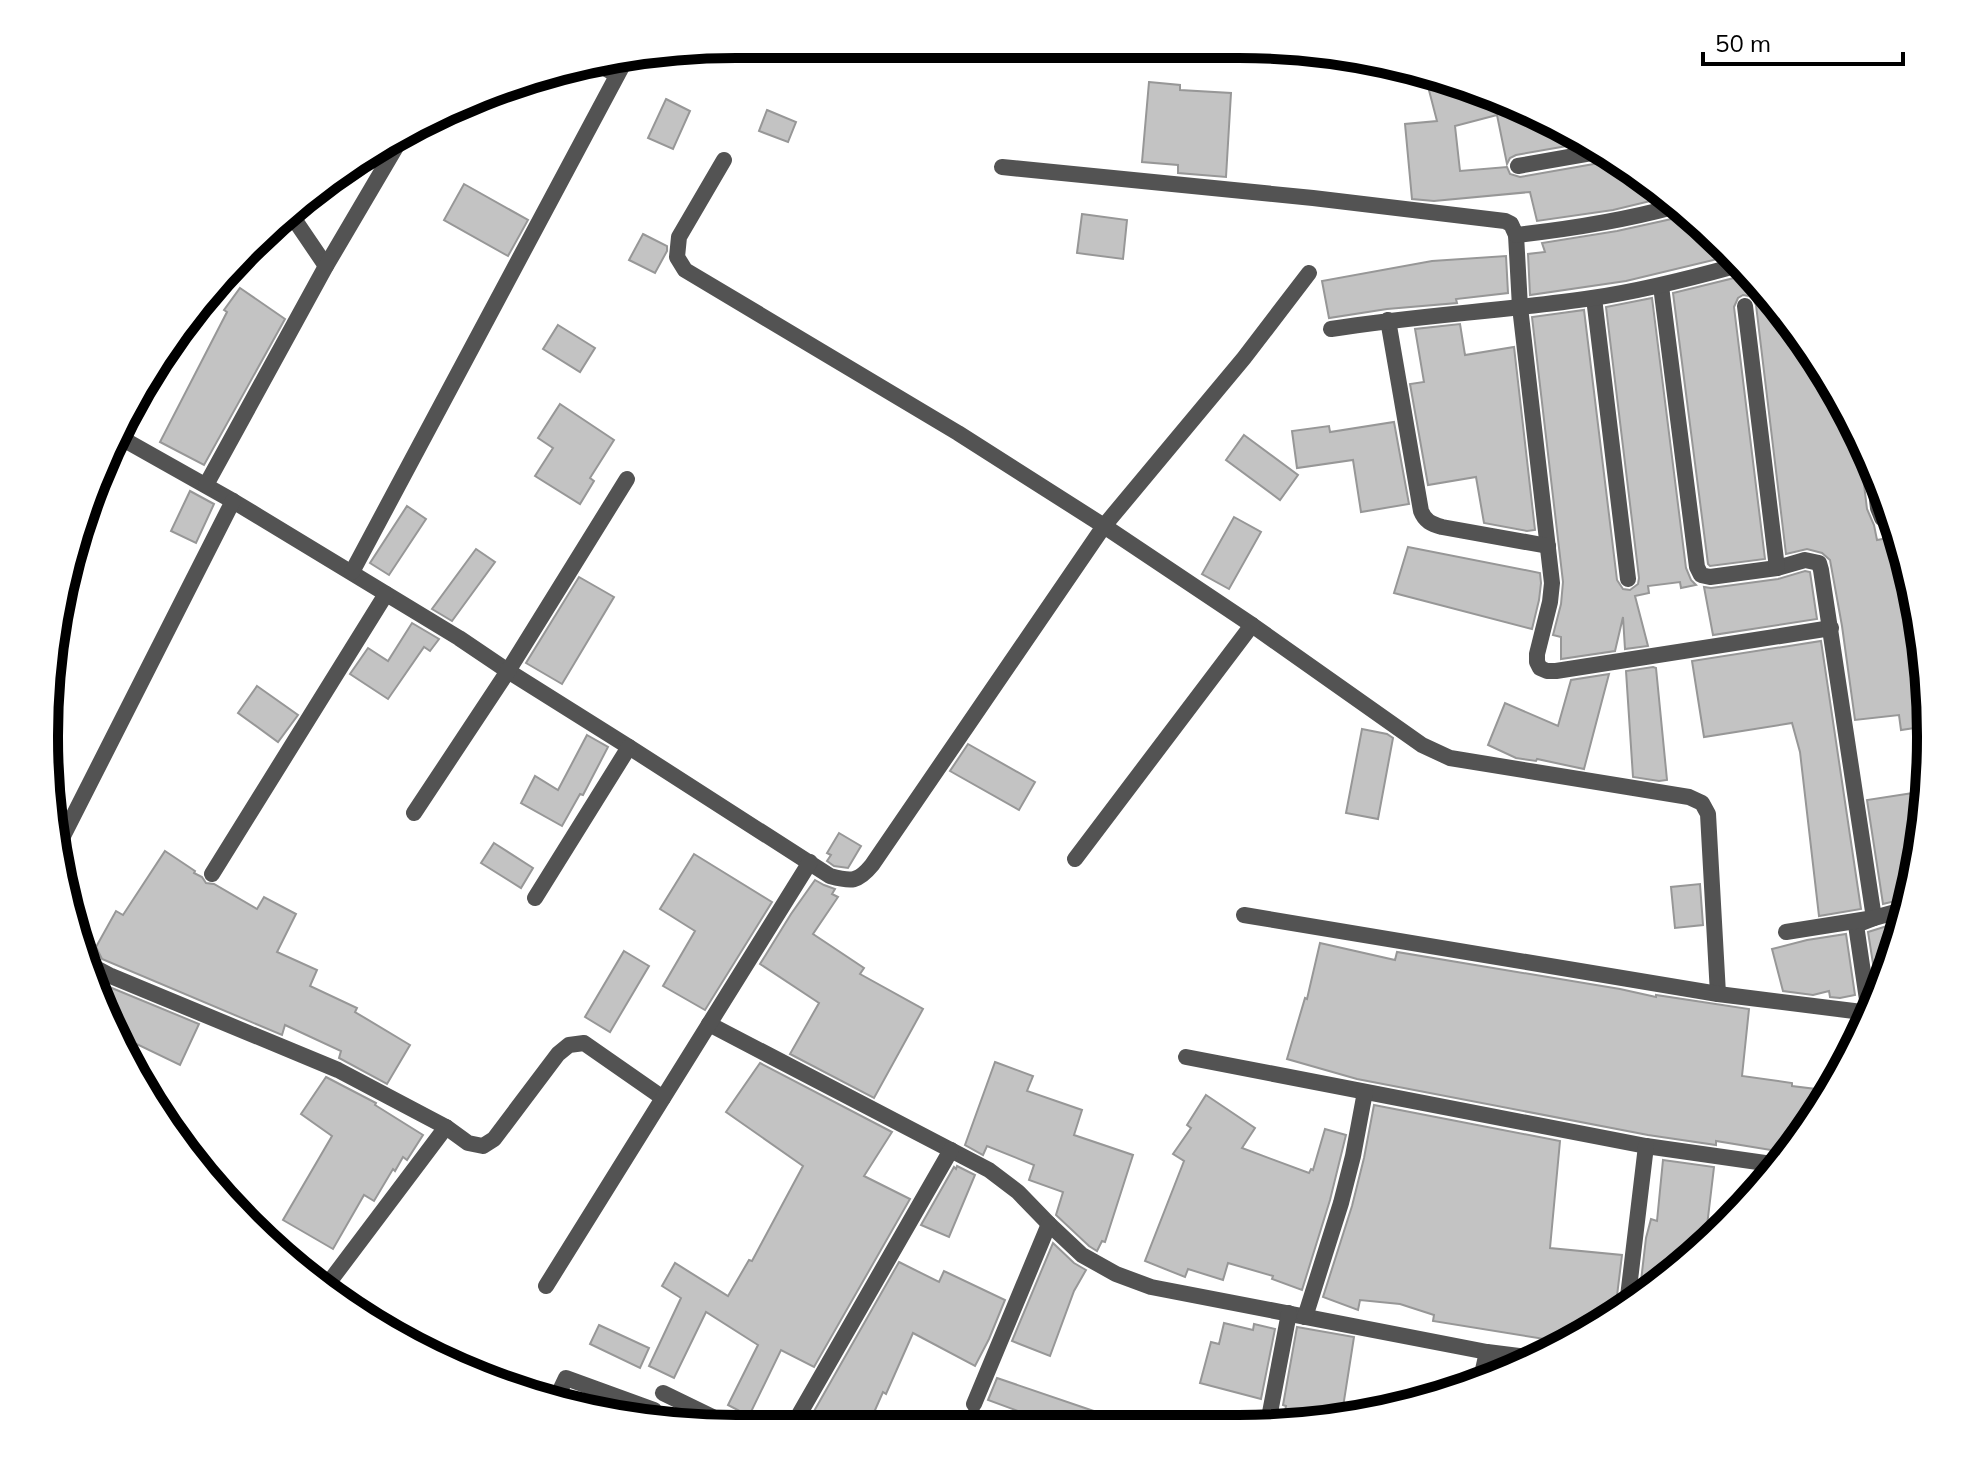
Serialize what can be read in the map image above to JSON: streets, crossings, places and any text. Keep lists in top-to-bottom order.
{
  "scale_bar": "50 m"
}
